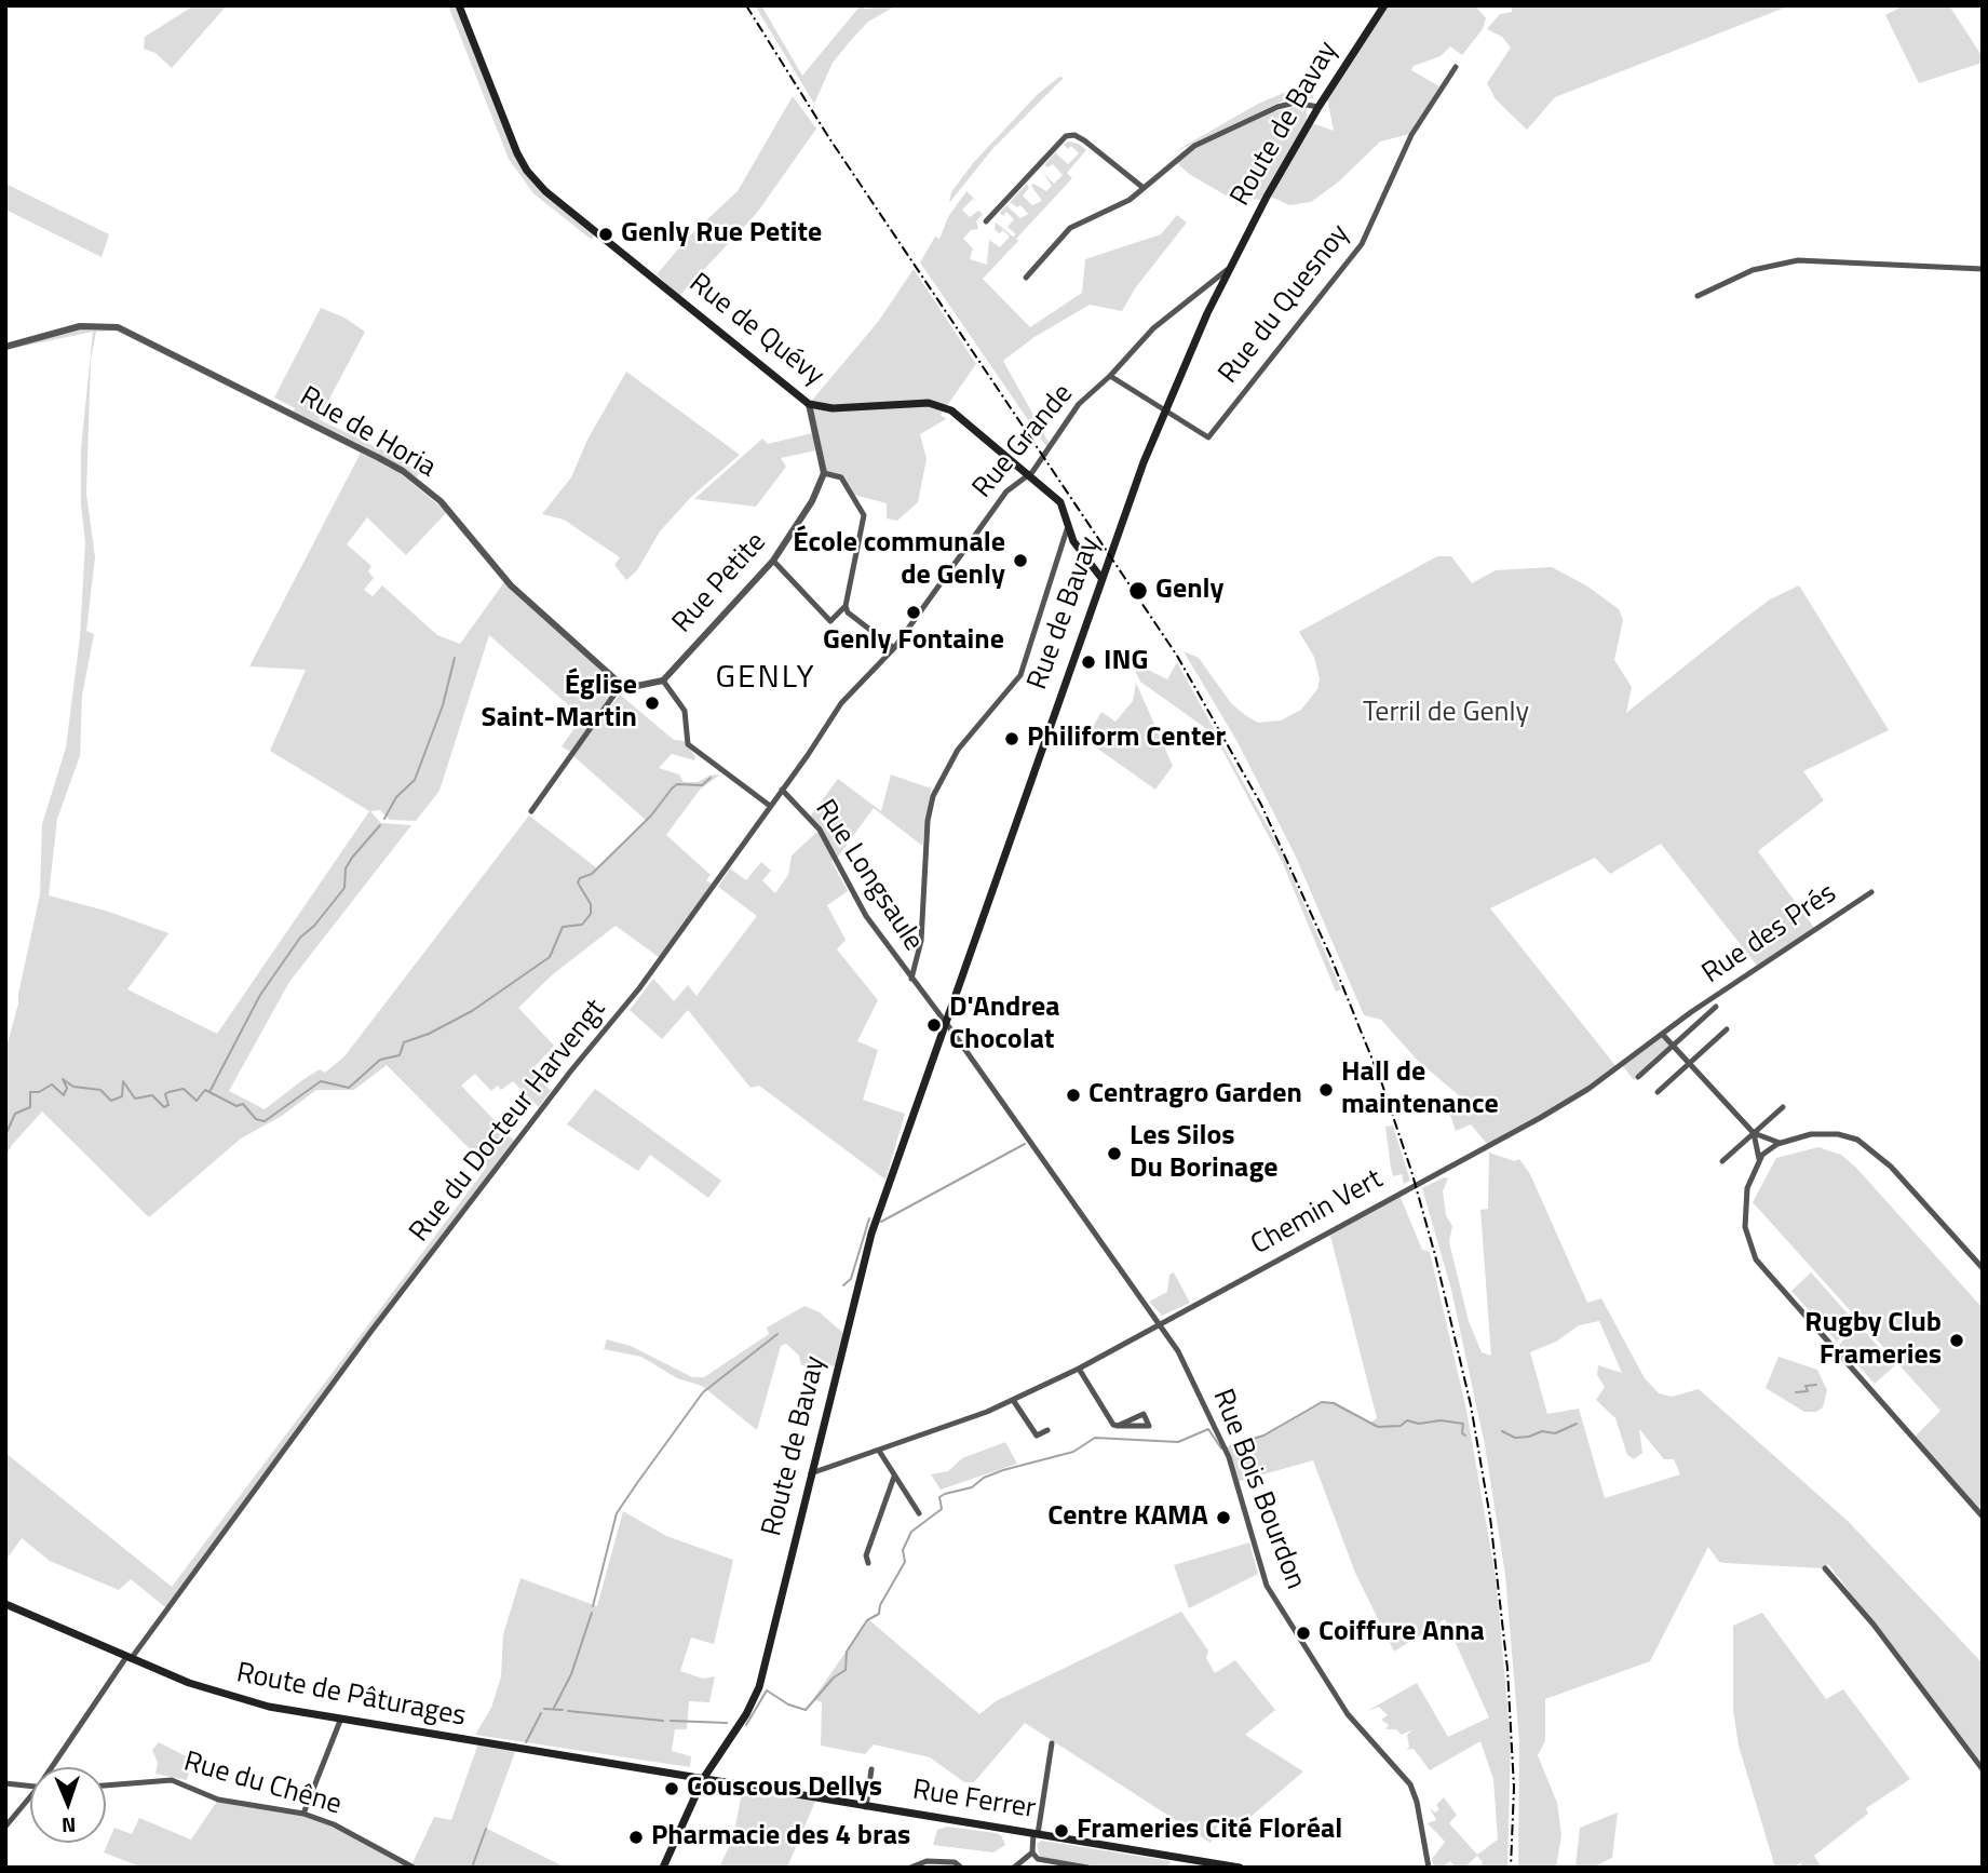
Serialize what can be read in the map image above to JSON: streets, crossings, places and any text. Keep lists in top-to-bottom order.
{
  "streets": {
    "main road": [
      "Route de Bavay",
      "Rue de Quévy",
      "Rue de Bavay",
      "Route de Pâturages",
      "Rue Ferrer"
    ],
    "street": [
      "Rue du Quesnoy",
      "Rue de Horia",
      "Rue Grande",
      "Rue Petite",
      "Rue Longsaule",
      "Rue des Prés",
      "Rue du Docteur Harvengt",
      "Chemin Vert",
      "Rue Bois Bourdon",
      "Rue du Chêne"
    ]
  },
  "crossings": [
    ["Route de Bavay", "Rue Grande"],
    ["Route de Bavay", "Rue de Bavay"],
    ["Route de Bavay", "Rue Longsaule"],
    ["Route de Bavay", "Chemin Vert"],
    ["Route de Bavay", "Rue Bois Bourdon"],
    ["Route de Bavay", "Route de Pâturages"],
    ["Route de Bavay", "Rue Ferrer"],
    ["Rue du Quesnoy", "Rue Grande"],
    ["Rue du Quesnoy", "Rue de Bavay"],
    ["Rue de Quévy", "Rue Grande"],
    ["Rue de Quévy", "Rue de Bavay"],
    ["Rue Grande", "Rue de Bavay"],
    ["Rue Grande", "Rue Longsaule"],
    ["Rue Grande", "Rue du Docteur Harvengt"],
    ["Rue de Bavay", "Rue Longsaule"],
    ["Rue de Bavay", "Rue Bois Bourdon"],
    ["Rue Longsaule", "Rue du Docteur Harvengt"],
    ["Rue Longsaule", "Rue Bois Bourdon"],
    ["Rue des Prés", "Chemin Vert"],
    ["Rue du Docteur Harvengt", "Route de Pâturages"],
    ["Chemin Vert", "Rue Bois Bourdon"],
    ["Route de Pâturages", "Rue Ferrer"]
  ],
  "districts": ["GENLY"],
  "parks": ["Terril de Genly"],
  "places": [
    "Genly Rue Petite",
    "École communale de Genly",
    "Genly",
    "Genly Fontaine",
    "ING",
    "Église Saint-Martin",
    "Philiform Center",
    "D'Andrea Chocolat",
    "Hall de maintenance",
    "Centragro Garden",
    "Les Silos Du Borinage",
    "Rugby Club Frameries",
    "Centre KAMA",
    "Coiffure Anna",
    "Couscous Dellys",
    "Frameries Cité Floréal",
    "Pharmacie des 4 bras"
  ],
  "north": "bottom"
}
